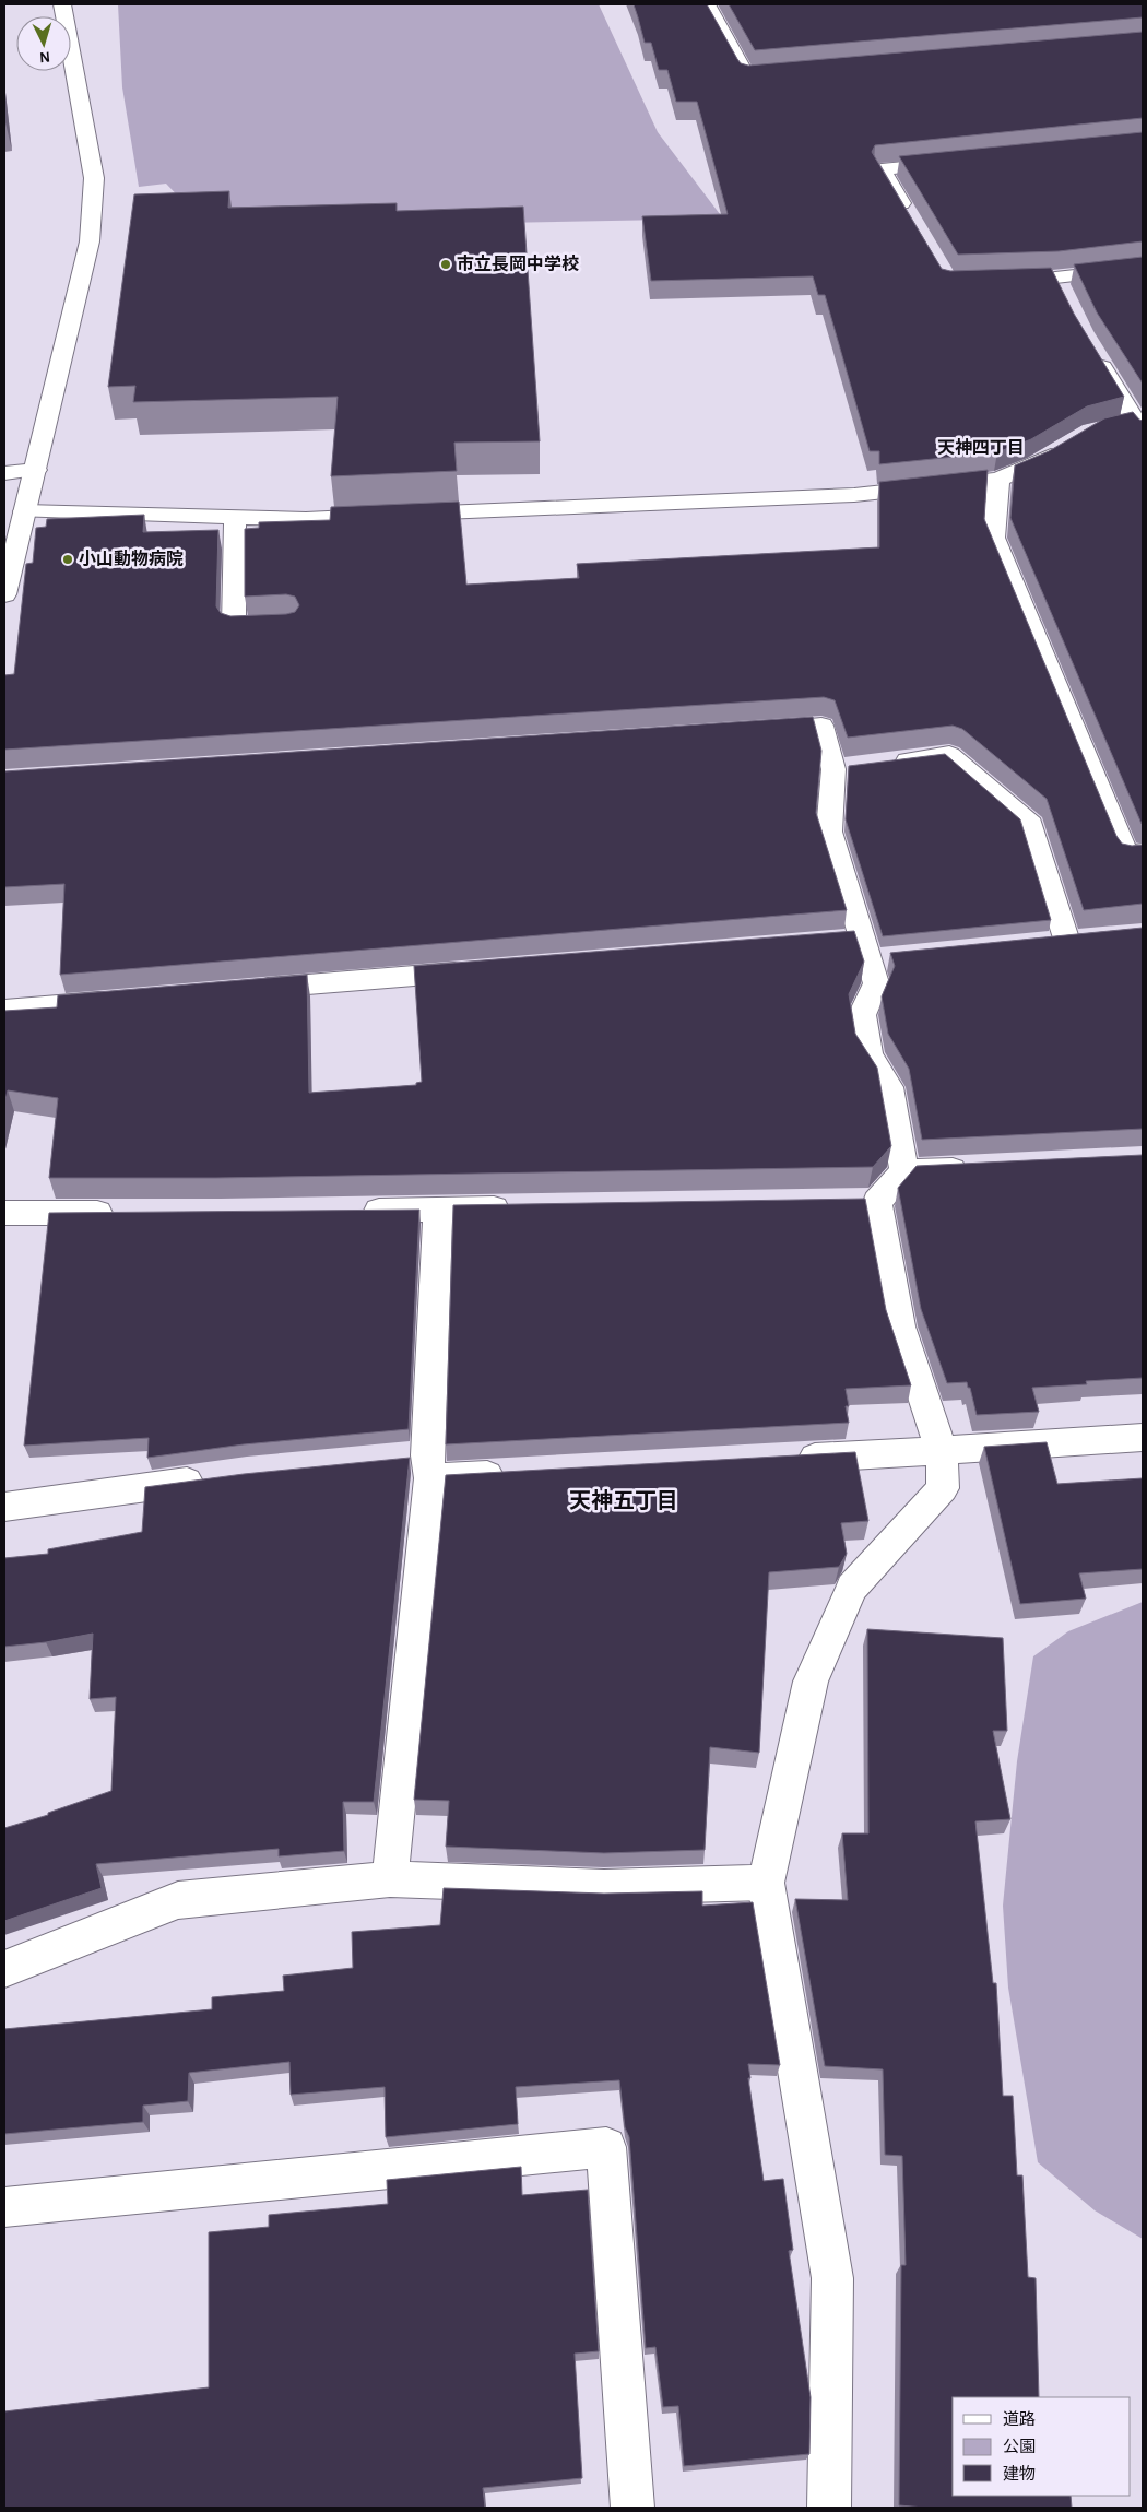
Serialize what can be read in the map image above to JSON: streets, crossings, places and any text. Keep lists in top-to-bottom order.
{
  "districts": ["天神四丁目", "天神五丁目"],
  "places": ["市立長岡中学校", "小山動物病院"],
  "legend": ["道路", "公園", "建物"],
  "north": "bottom"
}
